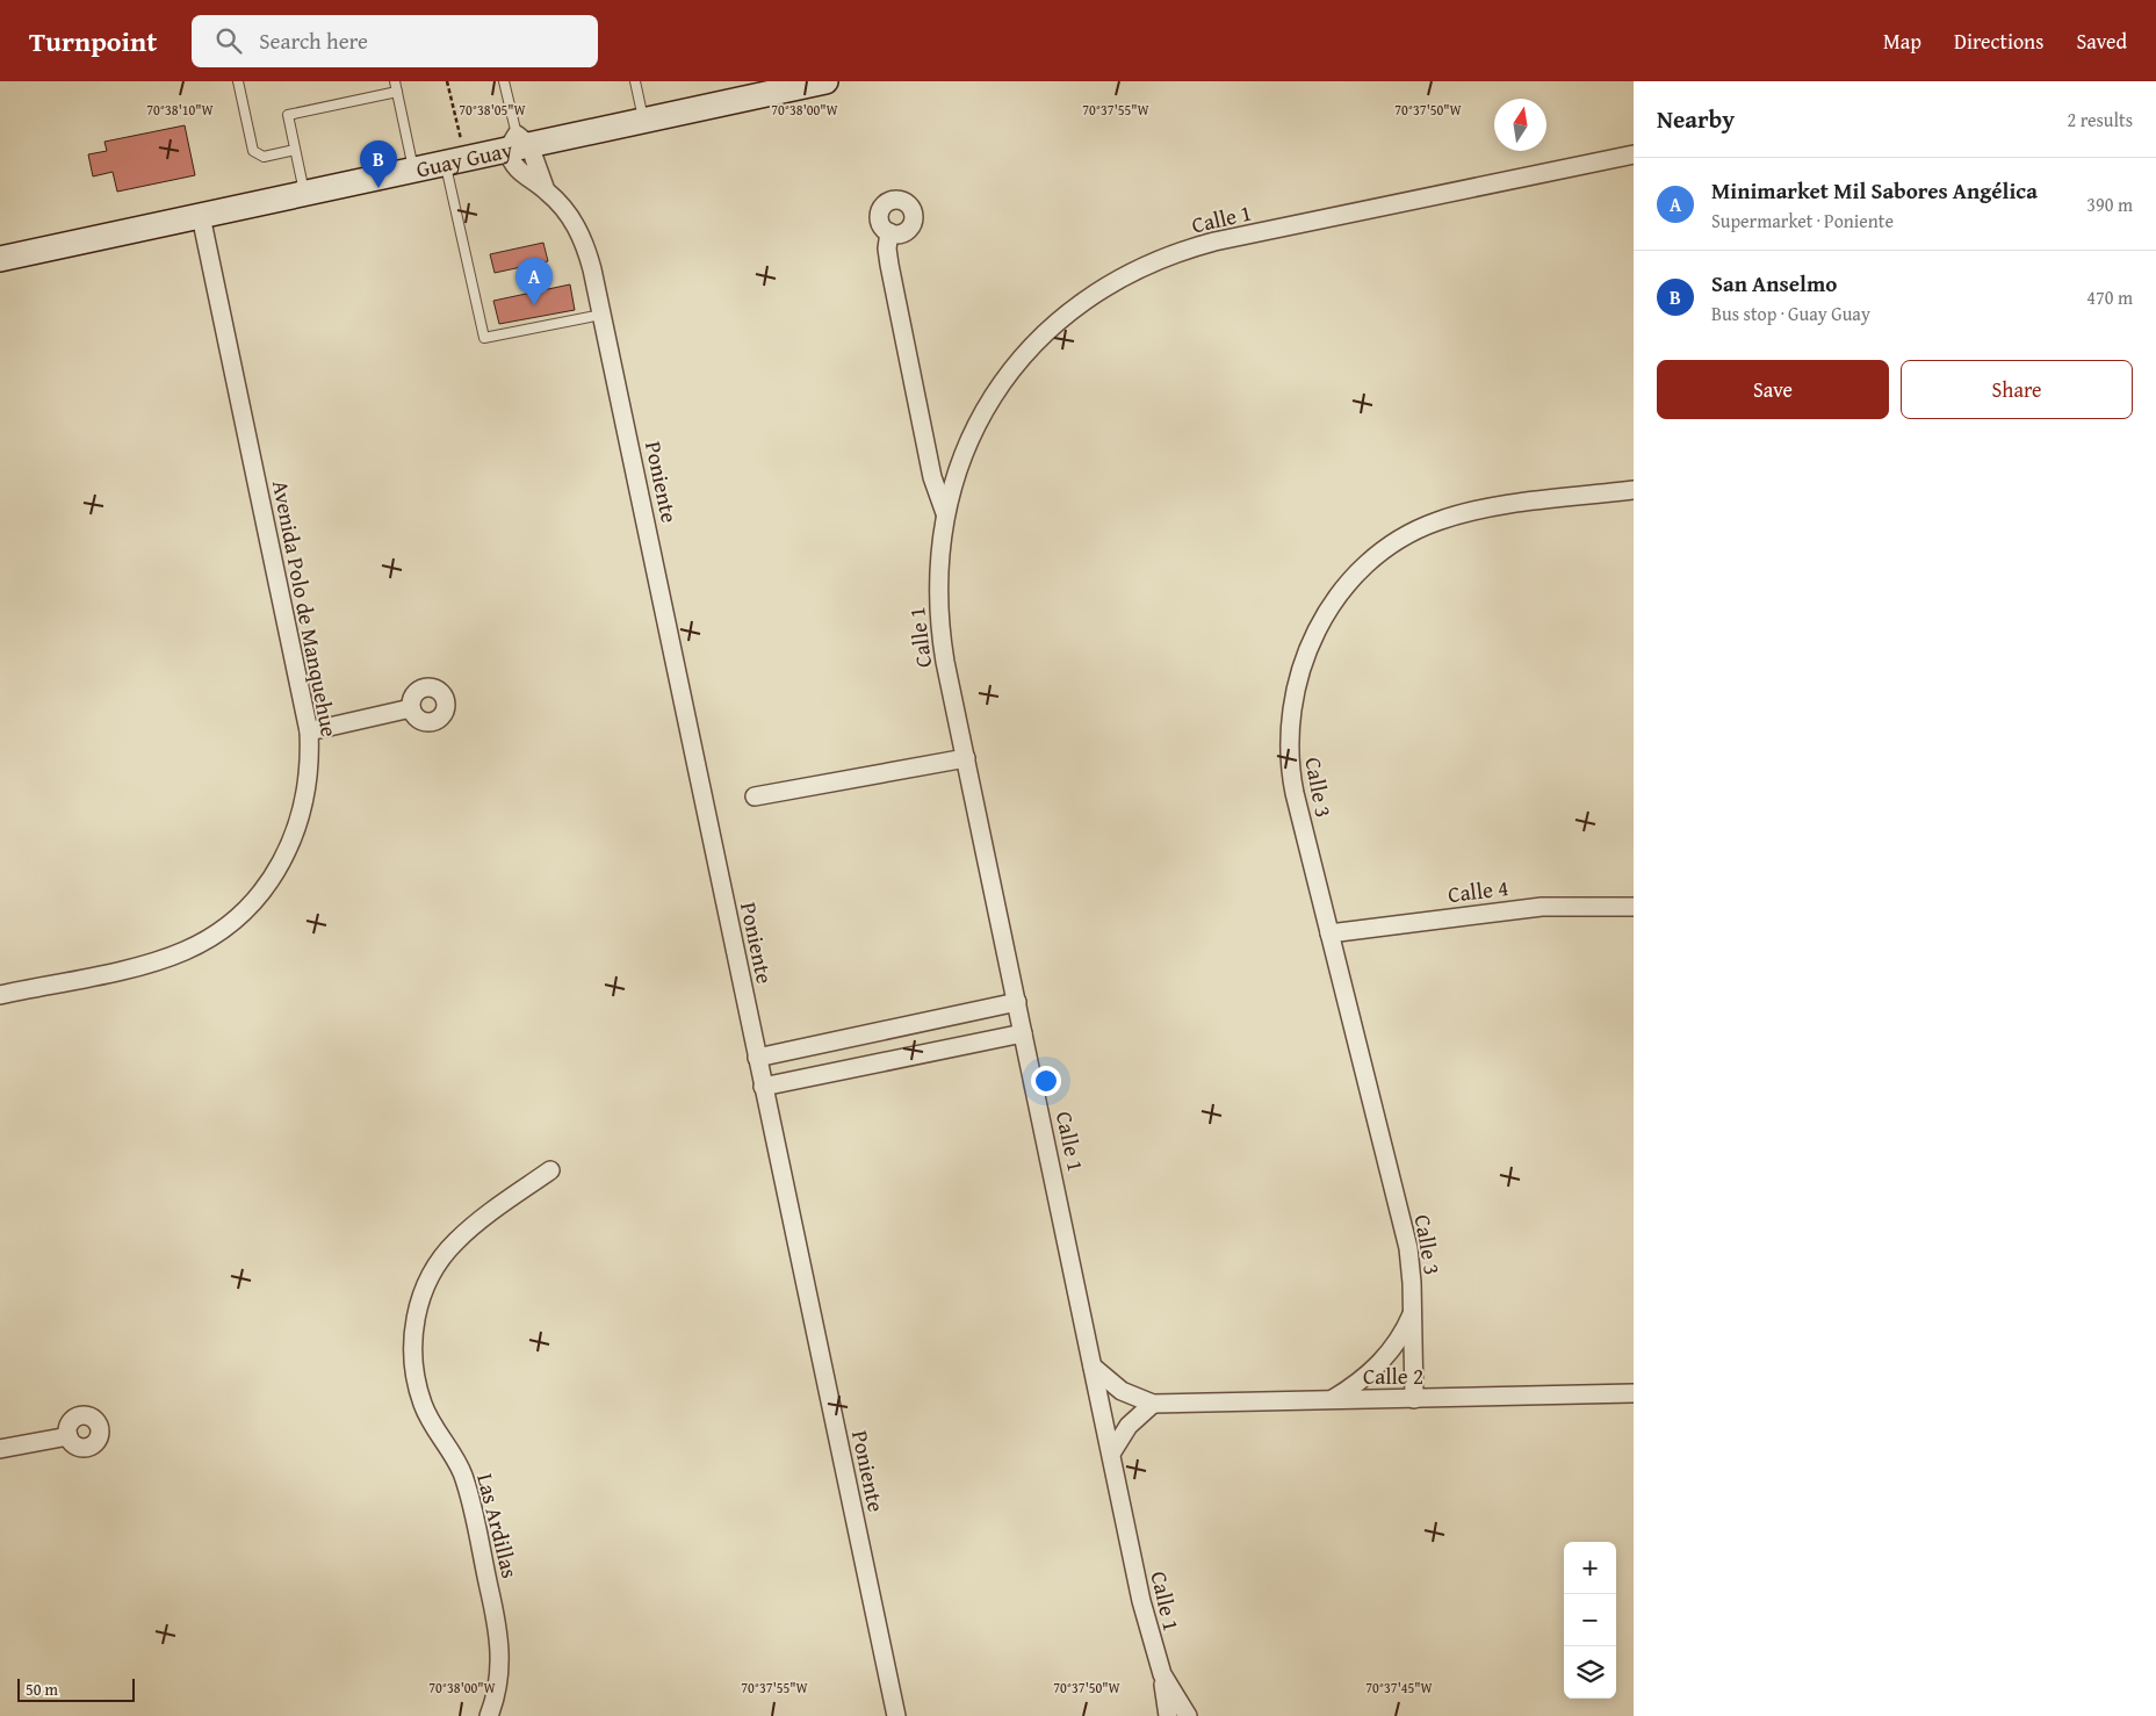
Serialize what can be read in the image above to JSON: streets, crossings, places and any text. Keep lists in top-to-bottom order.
{
  "streets": {
    "street": [
      "Guay Guay",
      "Calle 1",
      "Poniente",
      "Avenida Polo de Manquehue",
      "Calle 3",
      "Calle 4",
      "Calle 2",
      "Las Ardillas"
    ]
  },
  "crossings": [
    ["Guay Guay", "Poniente"],
    ["Guay Guay", "Avenida Polo de Manquehue"],
    ["Calle 1", "Calle 2"],
    ["Calle 3", "Calle 4"],
    ["Calle 3", "Calle 2"]
  ],
  "scale_bar": "50 m",
  "north": "top",
  "page": {
    "header": "Turnpoint",
    "search": "Search here",
    "nav": ["Map", "Directions", "Saved"],
    "heading": ["Nearby", "2 results"],
    "pins": ["B", "A"],
    "list": [
      {
        "mark": "A",
        "name": "Minimarket Mil Sabores Angélica",
        "note": "Supermarket · Poniente",
        "value": "390 m"
      },
      {
        "mark": "B",
        "name": "San Anselmo",
        "note": "Bus stop · Guay Guay",
        "value": "470 m"
      }
    ],
    "buttons": ["Save", "Share"],
    "map_buttons": ["+", "−"],
    "scale": "50 m"
  },
  "coordinates": [
    "70°38'10\"W",
    "70°38'05\"W",
    "70°38'00\"W",
    "70°37'55\"W",
    "70°37'50\"W",
    "70°37'45\"W"
  ]
}
